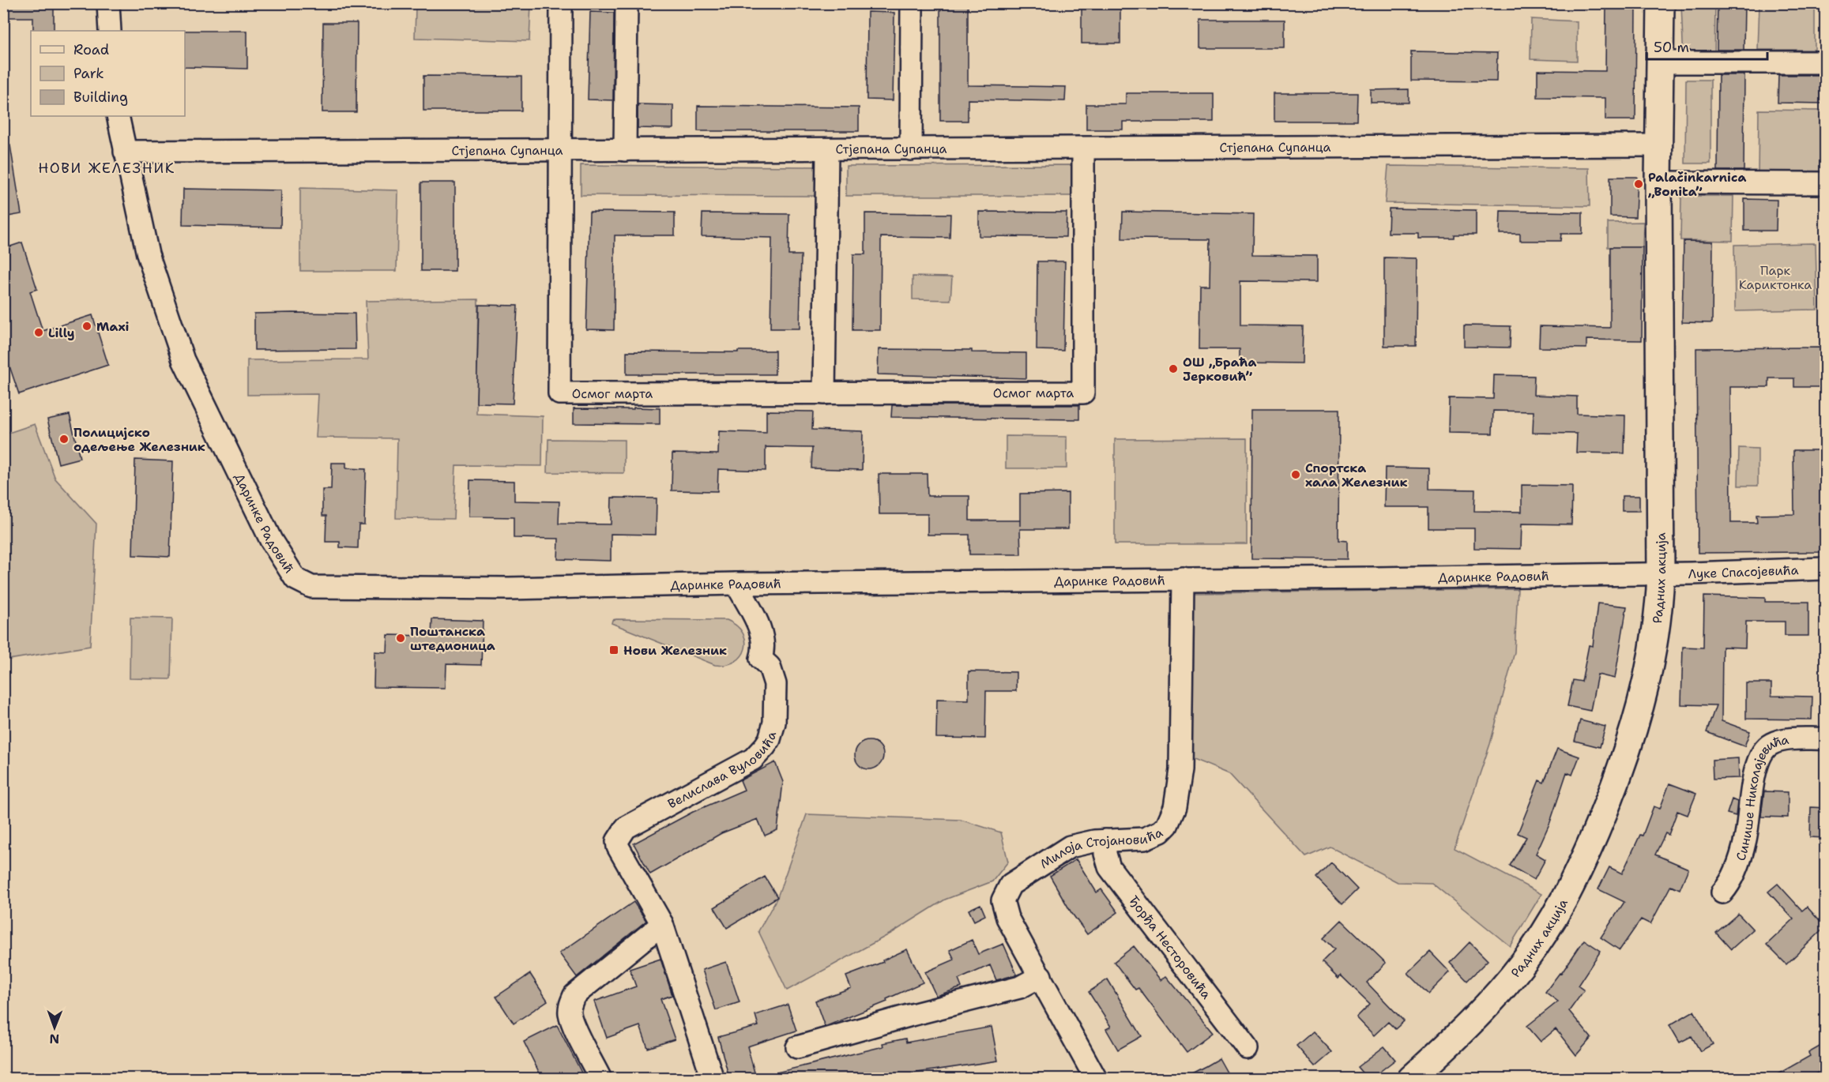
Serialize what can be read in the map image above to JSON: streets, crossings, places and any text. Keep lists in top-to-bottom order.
{
  "streets": {
    "main road": ["Радних акција"],
    "street": [
      "Стјепана Супанца",
      "Осмог марта",
      "Даринке Радовић",
      "Луке Спасојевића",
      "Велислава Вуловића",
      "Синише Николајевића",
      "Милоја Стојановића",
      "Ђорђа Несторовића"
    ]
  },
  "crossings": [
    ["Стјепана Супанца", "Осмог марта"],
    ["Стјепана Супанца", "Даринке Радовић"],
    ["Стјепана Супанца", "Радних акција"],
    ["Даринке Радовић", "Луке Спасојевића"],
    ["Даринке Радовић", "Радних акција"],
    ["Даринке Радовић", "Велислава Вуловића"],
    ["Даринке Радовић", "Милоја Стојановића"],
    ["Луке Спасојевића", "Радних акција"],
    ["Милоја Стојановића", "Ђорђа Несторовића"]
  ],
  "districts": ["НОВИ ЖЕЛЕЗНИК"],
  "parks": ["Парк Кариктонка"],
  "places": {
    "other": [
      "Palačinkarnica „Bonita”",
      "Maxi",
      "Lilly",
      "ОШ „Браћа Јерковић”",
      "Полицијско одељење Железник",
      "Спортска хала Железник",
      "Поштанска штедионица"
    ],
    "transit": ["Нови Железник"]
  },
  "legend": ["Road", "Park", "Building"],
  "scale_bar": "50 m",
  "north": "bottom"
}
